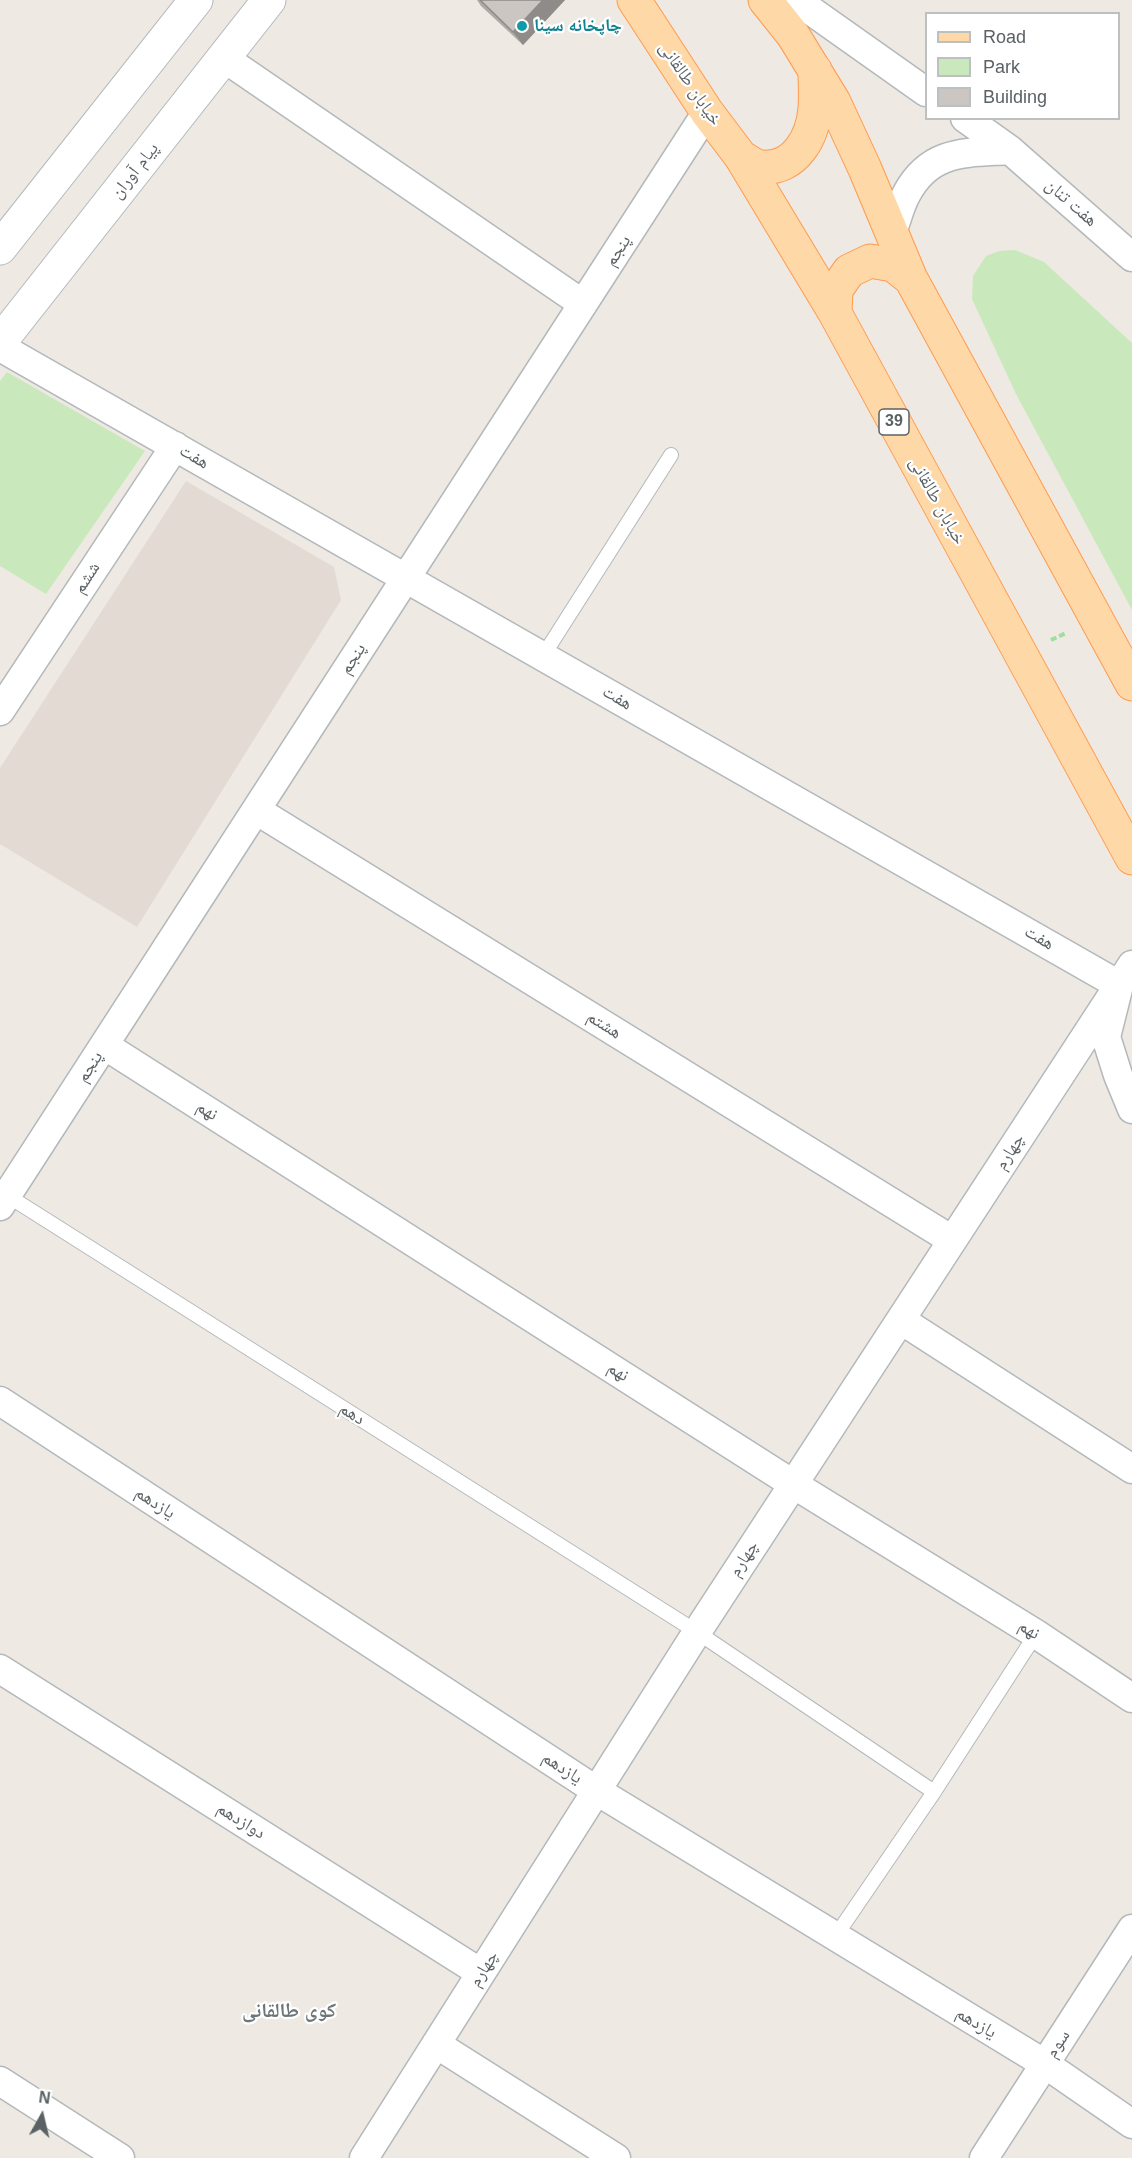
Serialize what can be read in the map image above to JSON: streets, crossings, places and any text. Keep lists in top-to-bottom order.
{
  "streets": {
    "main road": ["خیابان طالقانی", "پیام آوران", "39"],
    "street": [
      "هفت تنان",
      "پنجم",
      "هفت",
      "ششم",
      "هشتم",
      "نهم",
      "چهارم",
      "یازدهم",
      "دوازدهم",
      "سوم"
    ],
    "lane": ["دهم"]
  },
  "crossings": [
    ["خیابان طالقانی", "پنجم"],
    ["پنجم", "هفت"],
    ["پنجم", "هشتم"],
    ["پنجم", "نهم"],
    ["پنجم", "دهم"],
    ["هفت", "ششم"],
    ["هفت", "چهارم"],
    ["هشتم", "چهارم"],
    ["نهم", "چهارم"],
    ["چهارم", "دهم"],
    ["چهارم", "یازدهم"],
    ["چهارم", "دوازدهم"],
    ["یازدهم", "سوم"]
  ],
  "districts": ["کوی طالقانی"],
  "places": ["چاپخانه سینا"],
  "legend": ["Road", "Park", "Building"],
  "north": "top"
}
